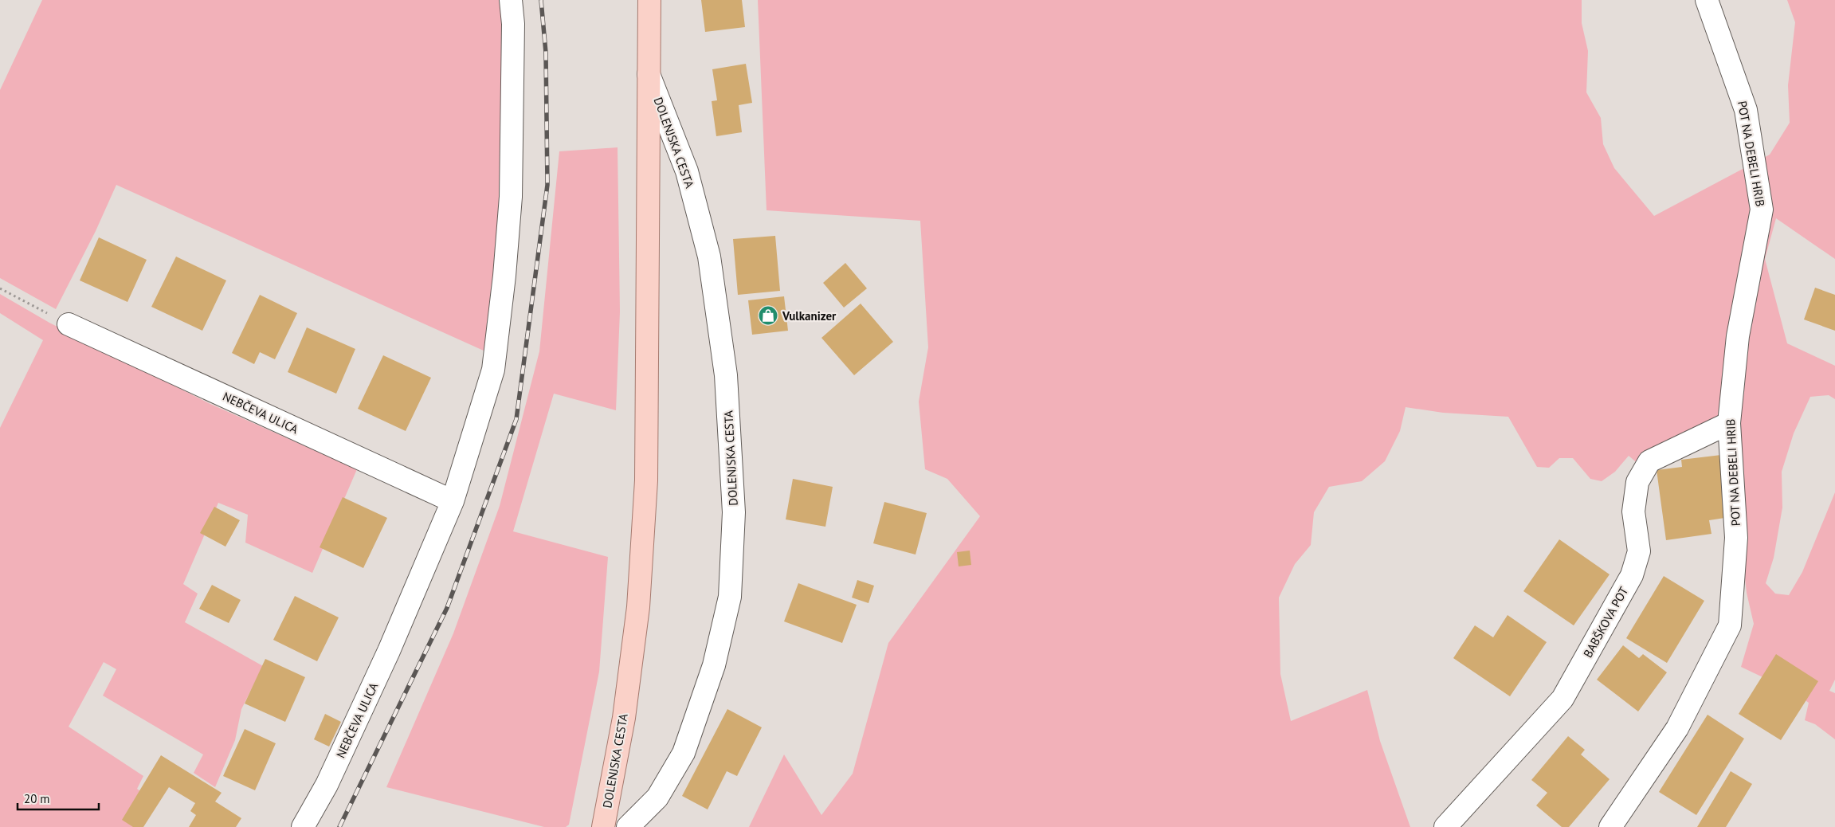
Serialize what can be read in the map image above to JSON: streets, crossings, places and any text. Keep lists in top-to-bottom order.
{
  "streets": {
    "main road": ["DOLENJSKA CESTA"],
    "street": ["POT NA DEBELI HRIB", "NEBČEVA ULICA", "BABŠKOVA POT"]
  },
  "crossings": [
    ["POT NA DEBELI HRIB", "BABŠKOVA POT"]
  ],
  "places": {
    "shop": ["Vulkanizer"]
  },
  "scale_bar": "20 m"
}
